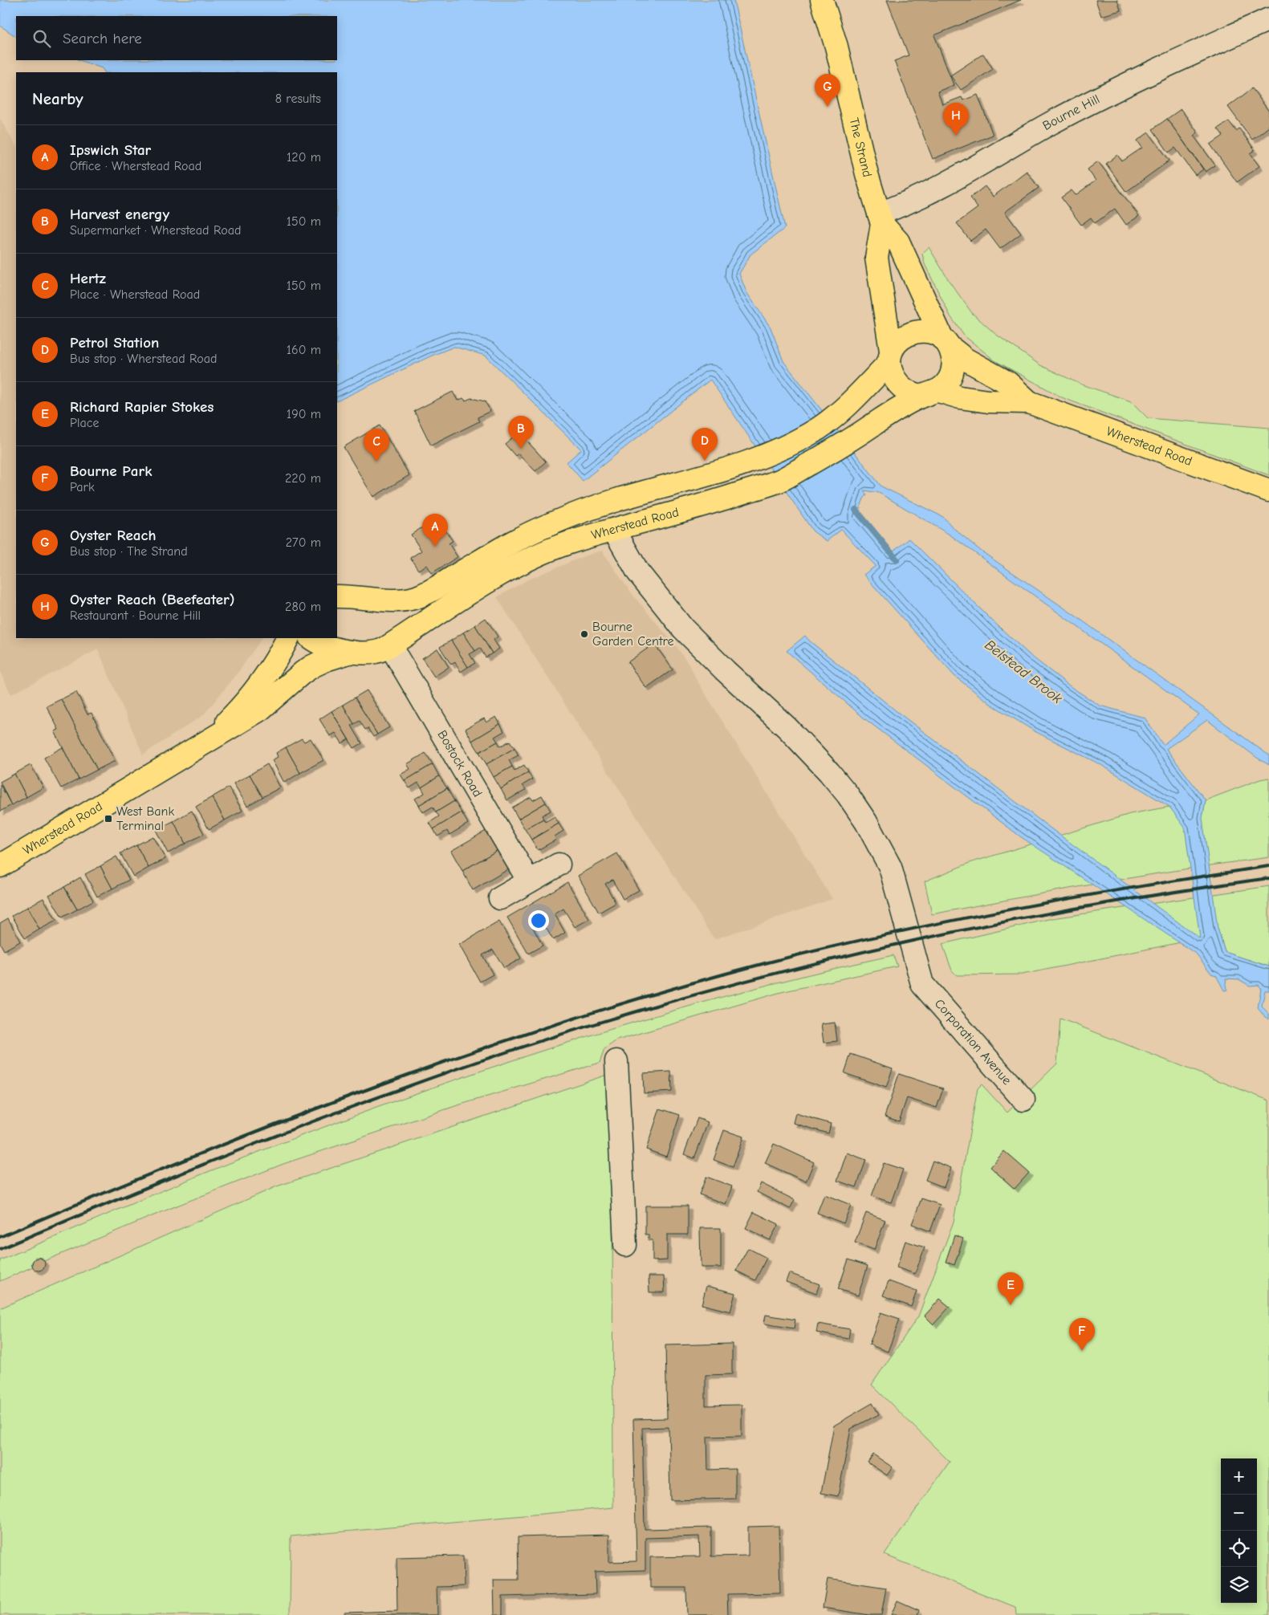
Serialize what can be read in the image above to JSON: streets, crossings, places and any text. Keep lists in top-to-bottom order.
{
  "streets": {
    "main road": ["The Strand", "Wherstead Road"],
    "street": ["Bourne Hill", "Bostock Road", "Corporation Avenue"]
  },
  "crossings": [
    ["Bourne Hill", "The Strand"],
    ["The Strand", "Wherstead Road"],
    ["Wherstead Road", "Bostock Road"],
    ["Wherstead Road", "Corporation Avenue"]
  ],
  "water": ["Belstead Brook"],
  "places": {
    "other": ["Bourne Garden Centre"],
    "transit": ["West Bank Terminal"]
  },
  "page": {
    "search": "Search here",
    "heading": ["Nearby", "8 results"],
    "pins": [
      "G",
      "H",
      "B",
      "D",
      "C",
      "A",
      "E",
      "F"
    ],
    "list": [
      {
        "mark": "A",
        "name": "Ipswich Star",
        "note": "Office · Wherstead Road",
        "value": "120 m"
      },
      {
        "mark": "B",
        "name": "Harvest energy",
        "note": "Supermarket · Wherstead Road",
        "value": "150 m"
      },
      {
        "mark": "C",
        "name": "Hertz",
        "note": "Place · Wherstead Road",
        "value": "150 m"
      },
      {
        "mark": "D",
        "name": "Petrol Station",
        "note": "Bus stop · Wherstead Road",
        "value": "160 m"
      },
      {
        "mark": "E",
        "name": "Richard Rapier Stokes",
        "note": "Place",
        "value": "190 m"
      },
      {
        "mark": "F",
        "name": "Bourne Park",
        "note": "Park",
        "value": "220 m"
      },
      {
        "mark": "G",
        "name": "Oyster Reach",
        "note": "Bus stop · The Strand",
        "value": "270 m"
      },
      {
        "mark": "H",
        "name": "Oyster Reach (Beefeater)",
        "note": "Restaurant · Bourne Hill",
        "value": "280 m"
      }
    ],
    "map_buttons": ["+", "−"]
  }
}
